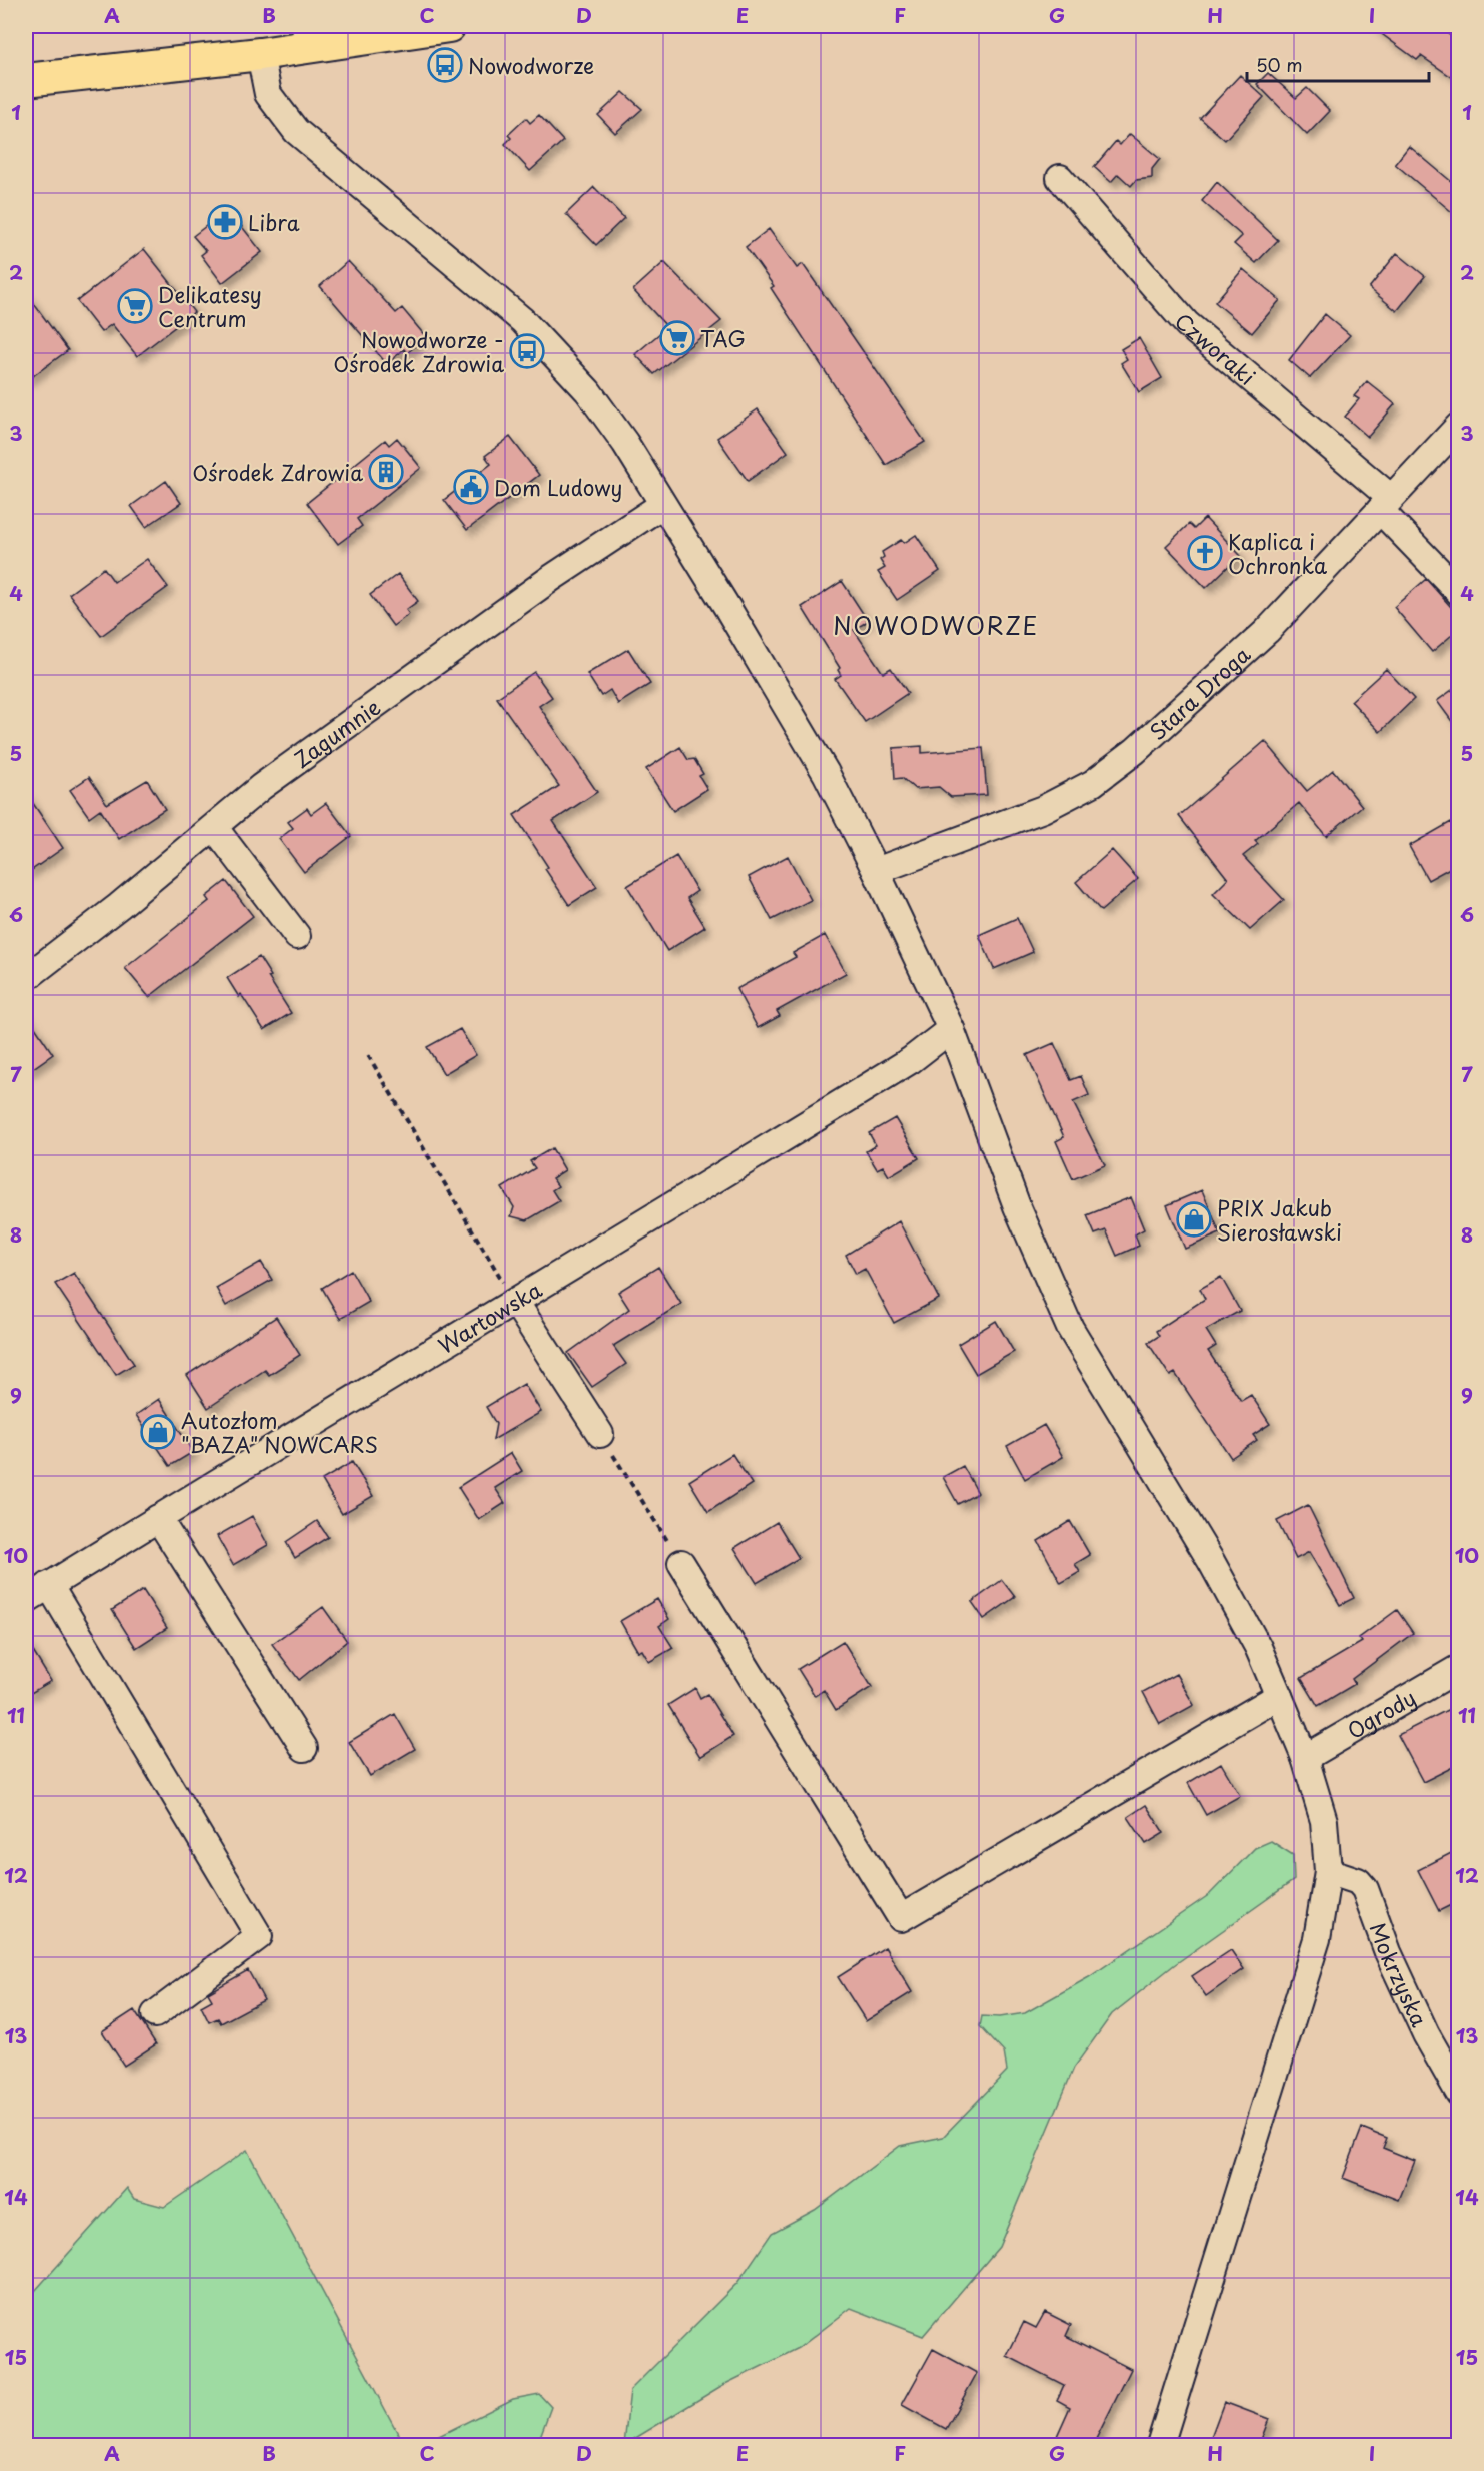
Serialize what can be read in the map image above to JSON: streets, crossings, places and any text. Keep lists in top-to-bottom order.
{
  "streets": {
    "street": [
      "Czworaki",
      "Stara Droga",
      "Zagumnie",
      "Wartowska",
      "Ogrody",
      "Mokrzyska"
    ]
  },
  "crossings": [
    ["Czworaki", "Stara Droga"]
  ],
  "districts": ["NOWODWORZE"],
  "places": {
    "bus stop": ["Nowodworze", "Nowodworze - Ośrodek Zdrowia"],
    "pharmacy": ["Libra"],
    "supermarket": ["Delikatesy Centrum", "TAG"],
    "building": ["Ośrodek Zdrowia"],
    "public building": ["Dom Ludowy"],
    "church": ["Kaplica i Ochronka"],
    "shop": ["PRIX Jakub Sierosławski", "Autozłom \"BAZA\" NOWCARS"]
  },
  "scale_bar": "50 m",
  "grid": {
    "columns": [
      "A",
      "B",
      "C",
      "D",
      "E",
      "F",
      "G",
      "H",
      "I"
    ],
    "rows": [
      "1",
      "2",
      "3",
      "4",
      "5",
      "6",
      "7",
      "8",
      "9",
      "10",
      "11",
      "12",
      "13",
      "14",
      "15"
    ]
  }
}
